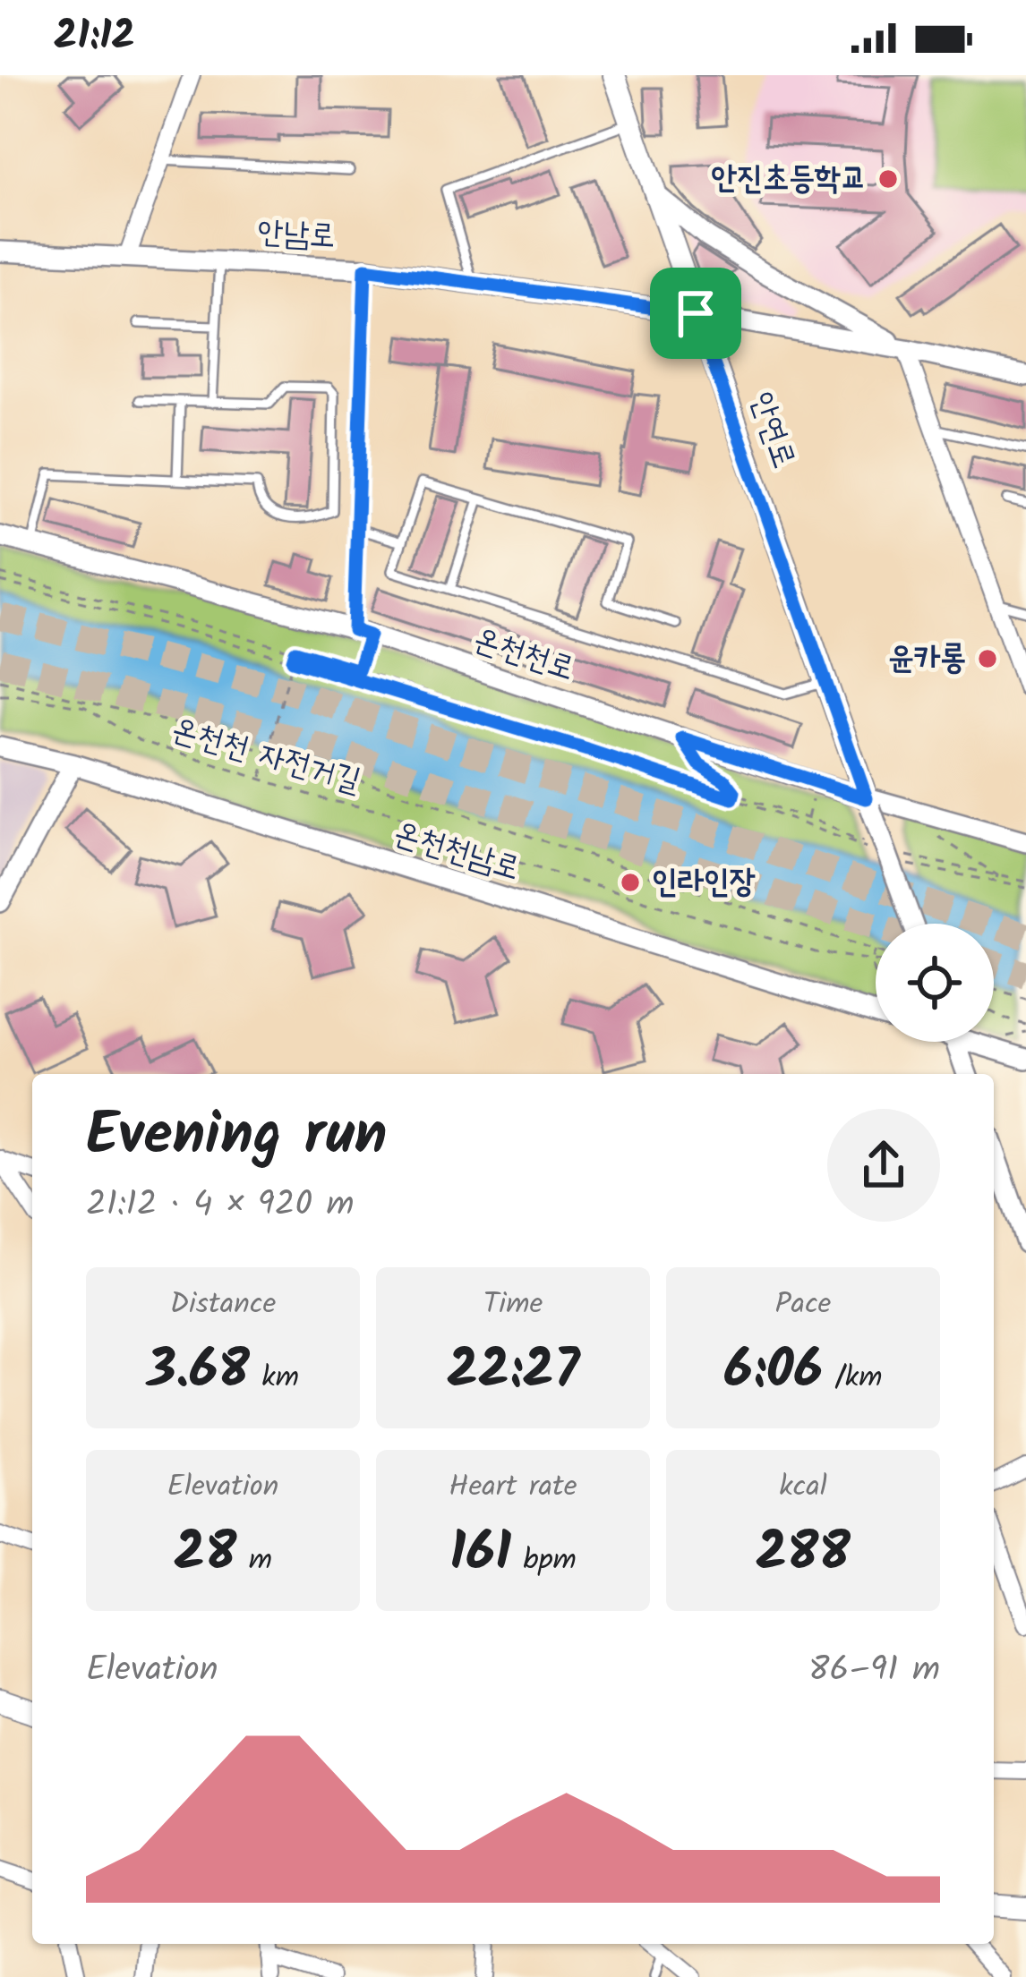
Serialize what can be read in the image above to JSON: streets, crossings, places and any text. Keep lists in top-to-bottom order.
{
  "streets": {
    "main road": ["안연로"],
    "street": ["안남로", "온천천로", "온천천남로"],
    "path": ["온천천 자전거길"]
  },
  "crossings": [
    ["안남로", "안연로"],
    ["안연로", "온천천로"]
  ],
  "places": ["안진초등학교", "윤카롱", "인라인장"],
  "page": {
    "status": "21:12",
    "heading": ["Evening run", "21:12 · 4 × 920 m"],
    "stats": [
      ["Distance", "3.68 km"],
      ["Time", "22:27"],
      ["Pace", "6:06 /km"],
      ["Elevation", "28 m"],
      ["Heart rate", "161 bpm"],
      ["kcal", "288"]
    ],
    "chart": ["Elevation", "86–91 m"]
  }
}
